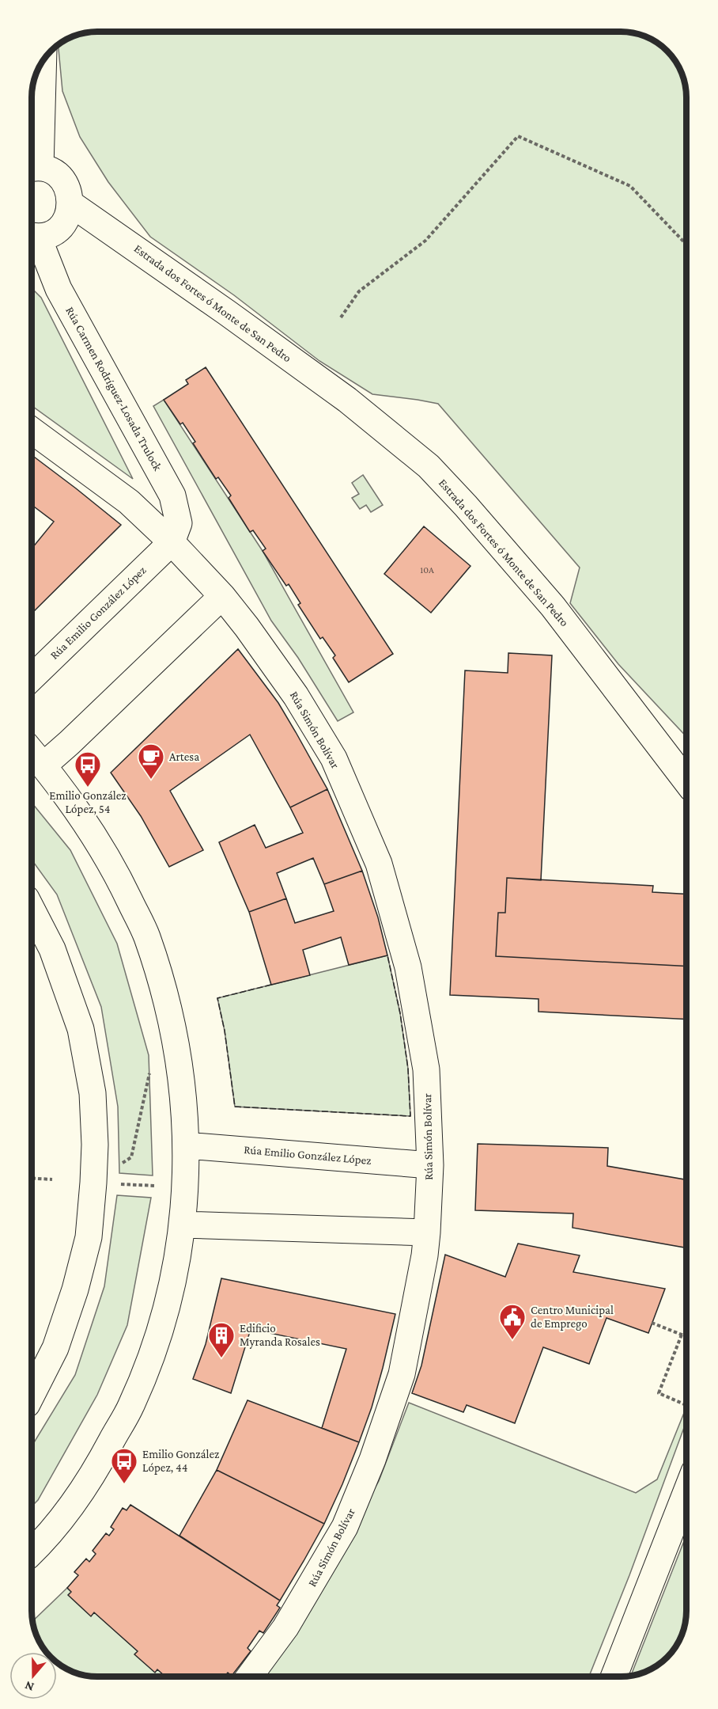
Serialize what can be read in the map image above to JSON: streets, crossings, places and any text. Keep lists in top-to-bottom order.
{
  "streets": {
    "street": [
      "Estrada dos Fortes ó Monte de San Pedro",
      "Rúa Carmen Rodríguez-Losada Trulock",
      "Rúa Emilio González López",
      "Rúa Simón Bolívar"
    ]
  },
  "crossings": [
    ["Rúa Carmen Rodríguez-Losada Trulock", "Rúa Emilio González López"],
    ["Rúa Carmen Rodríguez-Losada Trulock", "Rúa Simón Bolívar"],
    ["Rúa Emilio González López", "Rúa Simón Bolívar"]
  ],
  "places": {
    "cafe": ["Artesa"],
    "bus stop": ["Emilio González López, 54", "Emilio González López, 44"],
    "public building": ["Centro Municipal de Emprego"],
    "building": ["Edificio Myranda Rosales"]
  },
  "house_numbers": ["10A"],
  "north": "bottom"
}
